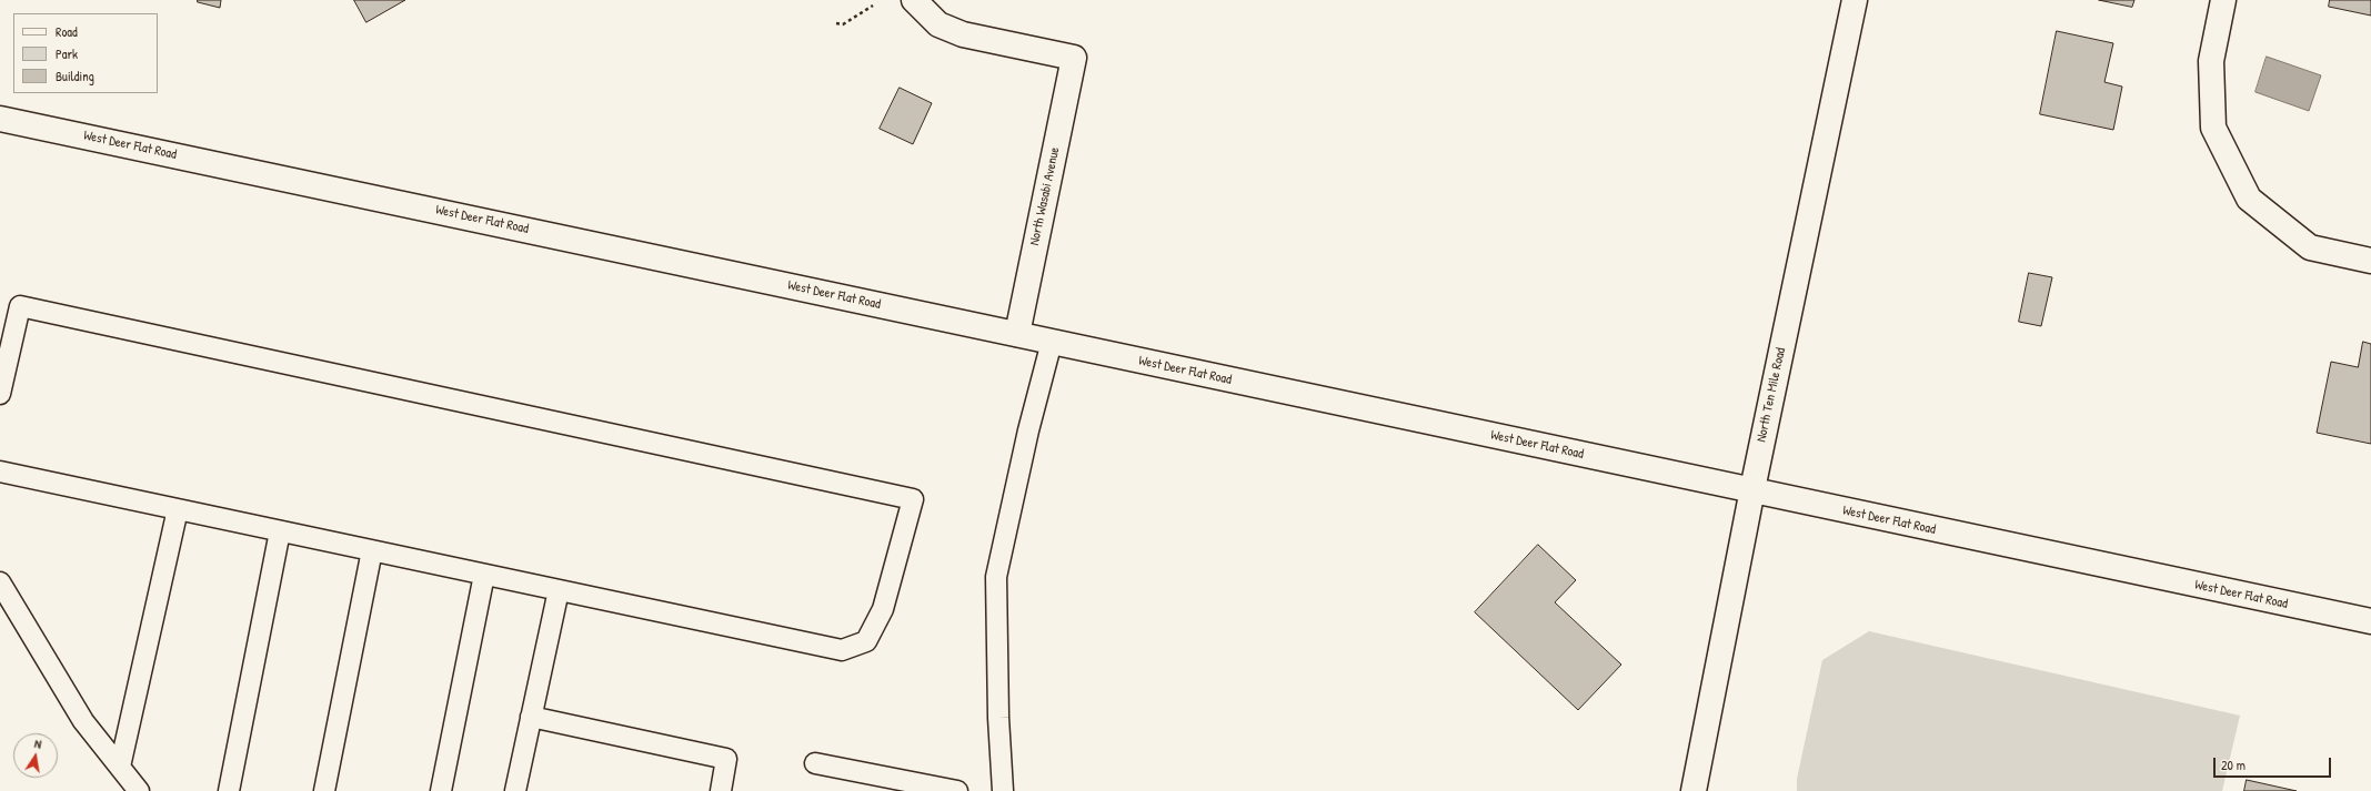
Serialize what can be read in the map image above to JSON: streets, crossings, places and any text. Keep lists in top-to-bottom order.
{
  "streets": {
    "street": ["West Deer Flat Road", "North Wasabi Avenue", "North Ten Mile Road"]
  },
  "crossings": [
    ["West Deer Flat Road", "North Wasabi Avenue"],
    ["West Deer Flat Road", "North Ten Mile Road"]
  ],
  "legend": ["Road", "Park", "Building"],
  "scale_bar": "20 m",
  "north": "top"
}
